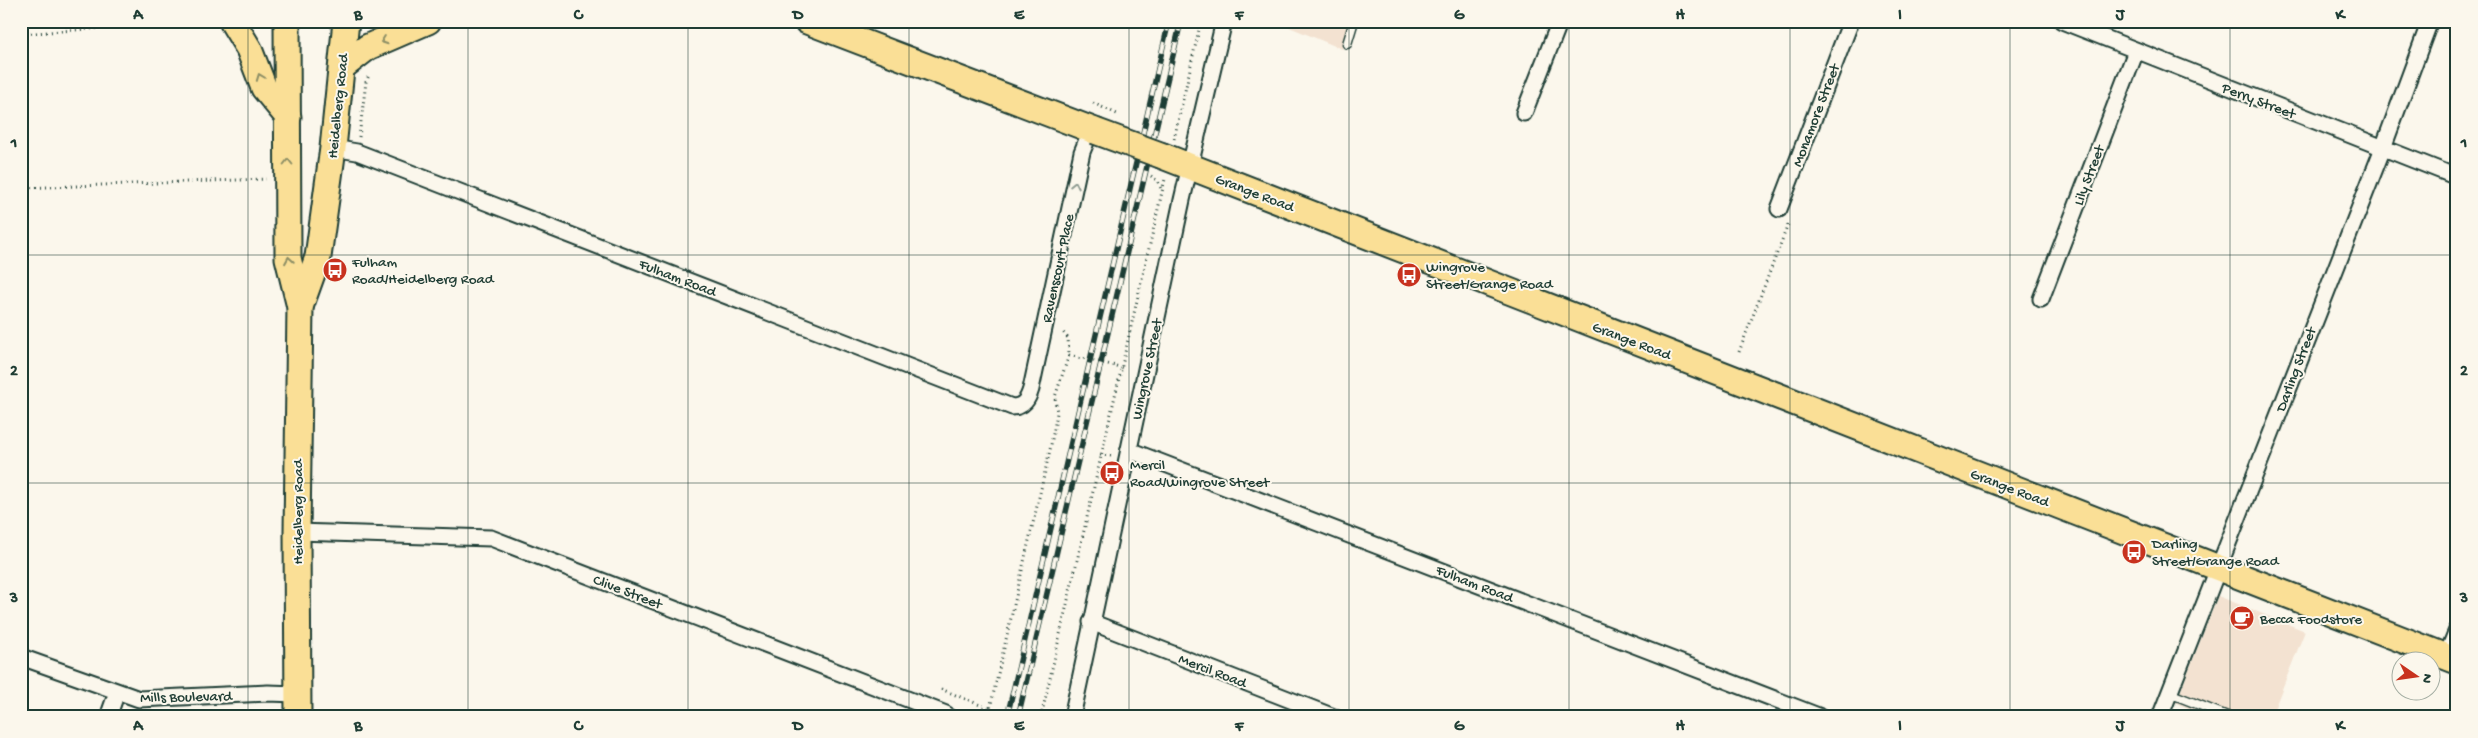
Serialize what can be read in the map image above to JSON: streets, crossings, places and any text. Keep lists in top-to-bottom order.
{
  "streets": {
    "main road": ["Heidelberg Road", "Grange Road"],
    "street": [
      "Perry Street",
      "Monamore Street",
      "Lily Street",
      "Ravenscourt Place",
      "Fulham Road",
      "Wingrove Street",
      "Darling Street",
      "Clive Street",
      "Mercil Road",
      "Mills Boulevard"
    ]
  },
  "crossings": [
    ["Perry Street", "Lily Street"],
    ["Perry Street", "Darling Street"],
    ["Heidelberg Road", "Fulham Road"],
    ["Heidelberg Road", "Clive Street"],
    ["Heidelberg Road", "Mills Boulevard"],
    ["Grange Road", "Ravenscourt Place"],
    ["Grange Road", "Wingrove Street"],
    ["Grange Road", "Darling Street"],
    ["Ravenscourt Place", "Fulham Road"],
    ["Fulham Road", "Wingrove Street"],
    ["Wingrove Street", "Mercil Road"]
  ],
  "one_way": ["Ravenscourt Place"],
  "places": {
    "bus stop": [
      "Fulham Road/Heidelberg Road",
      "Wingrove Street/Grange Road",
      "Mercil Road/Wingrove Street",
      "Darling Street/Grange Road"
    ],
    "cafe": ["Becca Foodstore"]
  },
  "north": "right",
  "grid": {
    "columns": [
      "A",
      "B",
      "C",
      "D",
      "E",
      "F",
      "G",
      "H",
      "I",
      "J",
      "K"
    ],
    "rows": ["1", "2", "3"]
  }
}
